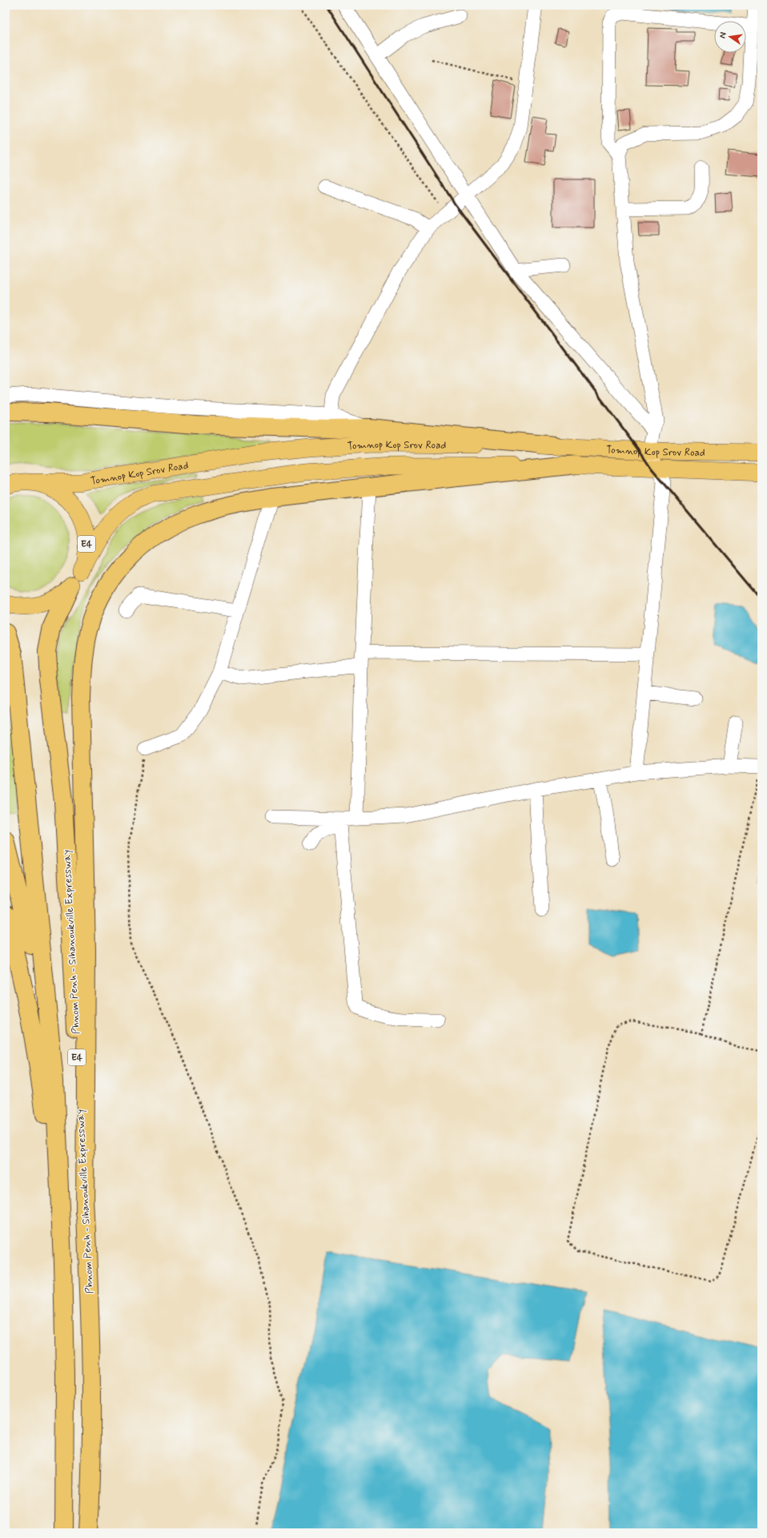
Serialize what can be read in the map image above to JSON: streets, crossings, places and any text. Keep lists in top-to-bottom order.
{
  "streets": {
    "highway": ["E4", "Phnom Penh - Sihanoukville Expressway"],
    "main road": ["Tomnop Kop Srov Road"]
  },
  "crossings": [
    ["Tomnop Kop Srov Road", "E4"],
    ["E4", "Phnom Penh - Sihanoukville Expressway"]
  ],
  "north": "left"
}
